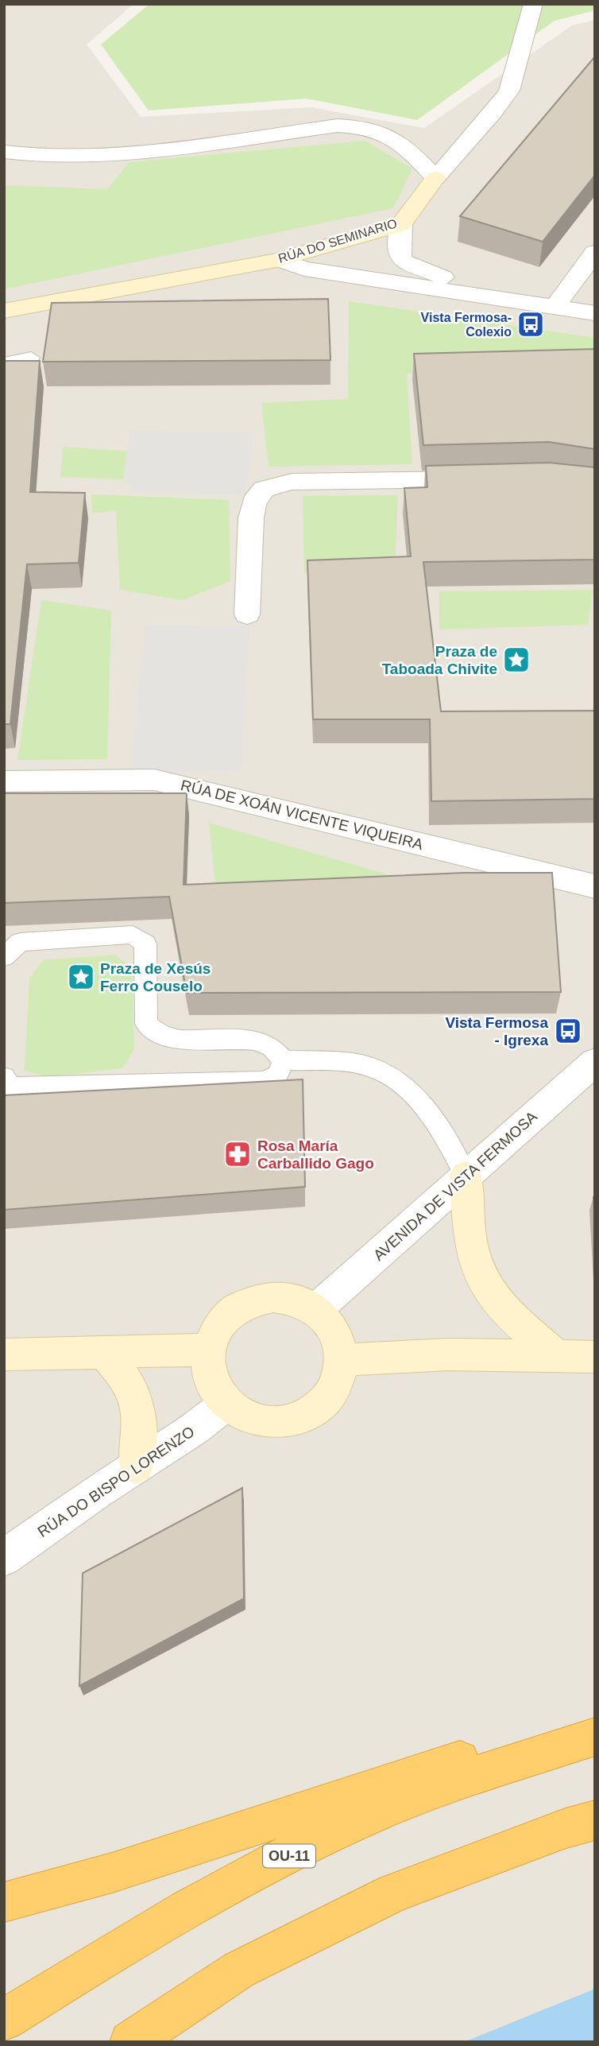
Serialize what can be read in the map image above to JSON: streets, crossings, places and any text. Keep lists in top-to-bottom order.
{
  "streets": {
    "highway": ["OU-11"],
    "main road": ["RÚA DO SEMINARIO"],
    "street": ["RÚA DE XOÁN VICENTE VIQUEIRA", "AVENIDA DE VISTA FERMOSA", "RÚA DO BISPO LORENZO"]
  },
  "crossings": [
    ["AVENIDA DE VISTA FERMOSA", "RÚA DO BISPO LORENZO"]
  ],
  "places": {
    "bus stop": ["Vista Fermosa- Colexio", "Vista Fermosa - Igrexa"],
    "place": ["Praza de Taboada Chivite", "Praza de Xesús Ferro Couselo"],
    "pharmacy": ["Rosa María Carballido Gago"]
  }
}
